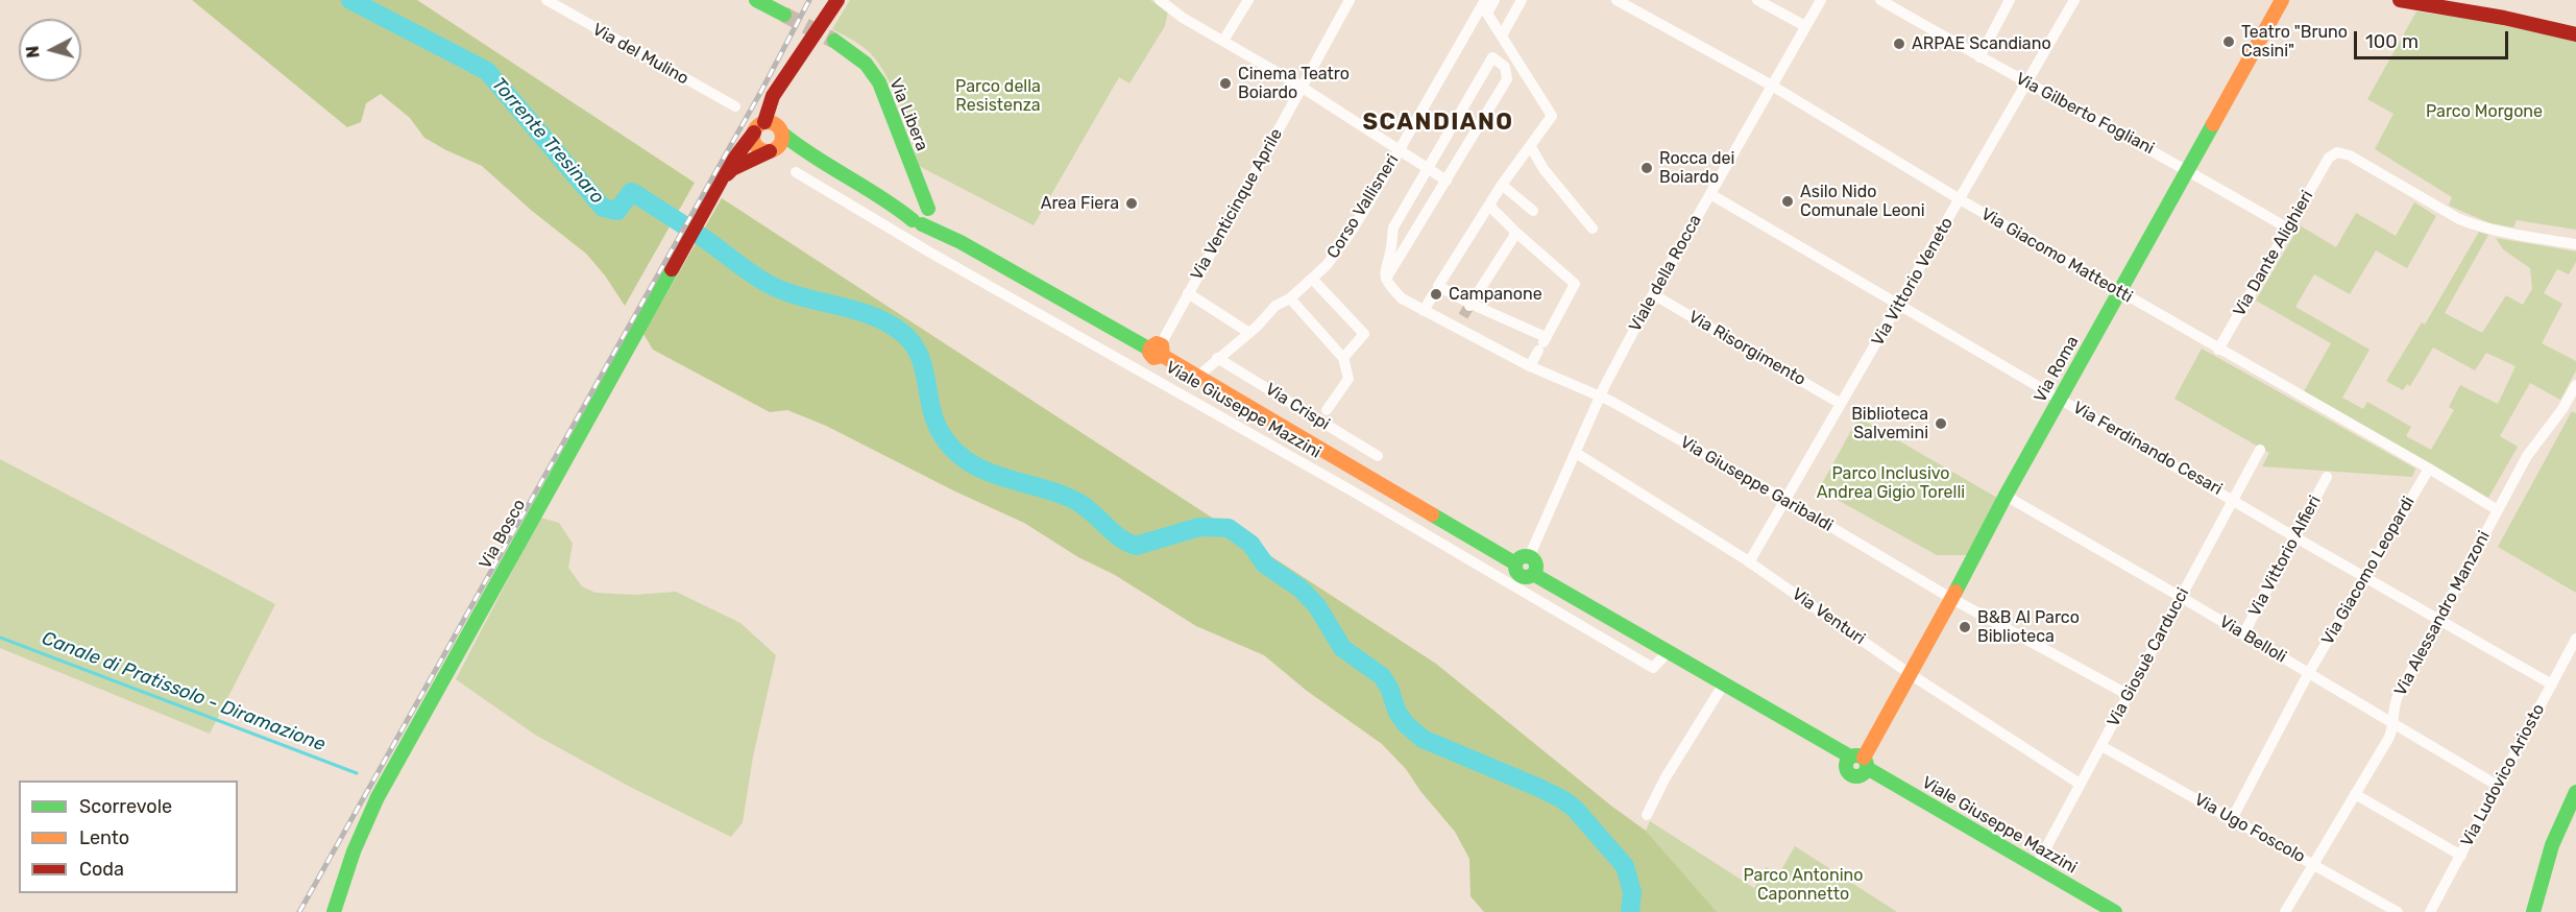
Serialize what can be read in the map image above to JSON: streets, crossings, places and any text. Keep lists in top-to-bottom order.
{
  "streets": {
    "street": [
      "Via del Mulino",
      "Via Gilberto Fogliani",
      "Via Libera",
      "Via Venticinque Aprile",
      "Corso Vallisneri",
      "Via Dante Alighieri",
      "Via Giacomo Matteotti",
      "Viale della Rocca",
      "Via Vittorio Veneto",
      "Via Risorgimento",
      "Via Roma",
      "Via Crispi",
      "Viale Giuseppe Mazzini",
      "Via Ferdinando Cesari",
      "Via Giuseppe Garibaldi",
      "Via Bosco",
      "Via Vittorio Alfieri",
      "Via Giacomo Leopardi",
      "Via Alessandro Manzoni",
      "Via Venturi",
      "Via Belloli",
      "Via Giosuè Carducci",
      "Via Ludovico Ariosto",
      "Via Ugo Foscolo"
    ]
  },
  "crossings": [
    ["Via Gilberto Fogliani", "Via Dante Alighieri"],
    ["Via Gilberto Fogliani", "Via Vittorio Veneto"],
    ["Via Gilberto Fogliani", "Via Roma"],
    ["Via Libera", "Viale Giuseppe Mazzini"],
    ["Via Venticinque Aprile", "Viale Giuseppe Mazzini"],
    ["Via Dante Alighieri", "Via Giacomo Matteotti"],
    ["Via Giacomo Matteotti", "Viale della Rocca"],
    ["Via Giacomo Matteotti", "Via Vittorio Veneto"],
    ["Via Giacomo Matteotti", "Via Roma"],
    ["Via Giacomo Matteotti", "Via Giacomo Leopardi"],
    ["Via Giacomo Matteotti", "Via Alessandro Manzoni"],
    ["Viale della Rocca", "Via Risorgimento"],
    ["Viale della Rocca", "Viale Giuseppe Mazzini"],
    ["Viale della Rocca", "Via Ferdinando Cesari"],
    ["Viale della Rocca", "Via Giuseppe Garibaldi"],
    ["Viale della Rocca", "Via Venturi"],
    ["Via Vittorio Veneto", "Via Risorgimento"],
    ["Via Vittorio Veneto", "Via Ferdinando Cesari"],
    ["Via Vittorio Veneto", "Via Giuseppe Garibaldi"],
    ["Via Vittorio Veneto", "Via Venturi"],
    ["Via Roma", "Viale Giuseppe Mazzini"],
    ["Via Roma", "Via Ferdinando Cesari"],
    ["Via Roma", "Via Giuseppe Garibaldi"],
    ["Via Roma", "Via Venturi"],
    ["Via Roma", "Via Belloli"],
    ["Viale Giuseppe Mazzini", "Via Bosco"],
    ["Viale Giuseppe Mazzini", "Via Giosuè Carducci"],
    ["Via Ferdinando Cesari", "Via Vittorio Alfieri"],
    ["Via Ferdinando Cesari", "Via Giacomo Leopardi"],
    ["Via Ferdinando Cesari", "Via Alessandro Manzoni"],
    ["Via Ferdinando Cesari", "Via Giosuè Carducci"],
    ["Via Ferdinando Cesari", "Via Ludovico Ariosto"],
    ["Via Giuseppe Garibaldi", "Via Giosuè Carducci"],
    ["Via Vittorio Alfieri", "Via Belloli"],
    ["Via Giacomo Leopardi", "Via Belloli"],
    ["Via Giacomo Leopardi", "Via Ugo Foscolo"],
    ["Via Alessandro Manzoni", "Via Belloli"],
    ["Via Alessandro Manzoni", "Via Ugo Foscolo"],
    ["Via Venturi", "Via Giosuè Carducci"],
    ["Via Belloli", "Via Giosuè Carducci"],
    ["Via Belloli", "Via Ludovico Ariosto"],
    ["Via Giosuè Carducci", "Via Ugo Foscolo"]
  ],
  "districts": ["SCANDIANO"],
  "water": ["Torrente Tresinaro", "Canale di Pratissolo - Diramazione"],
  "parks": [
    "Parco della Resistenza",
    "Parco Morgone",
    "Parco Inclusivo Andrea Gigio Torelli",
    "Parco Antonino Caponnetto"
  ],
  "places": [
    "Teatro \"Bruno Casini\"",
    "ARPAE Scandiano",
    "Cinema Teatro Boiardo",
    "Rocca dei Boiardo",
    "Asilo Nido Comunale Leoni",
    "Area Fiera",
    "Campanone",
    "Biblioteca Salvemini",
    "B&B Al Parco Biblioteca"
  ],
  "legend": ["Scorrevole", "Lento", "Coda"],
  "scale_bar": "100 m",
  "north": "left"
}
